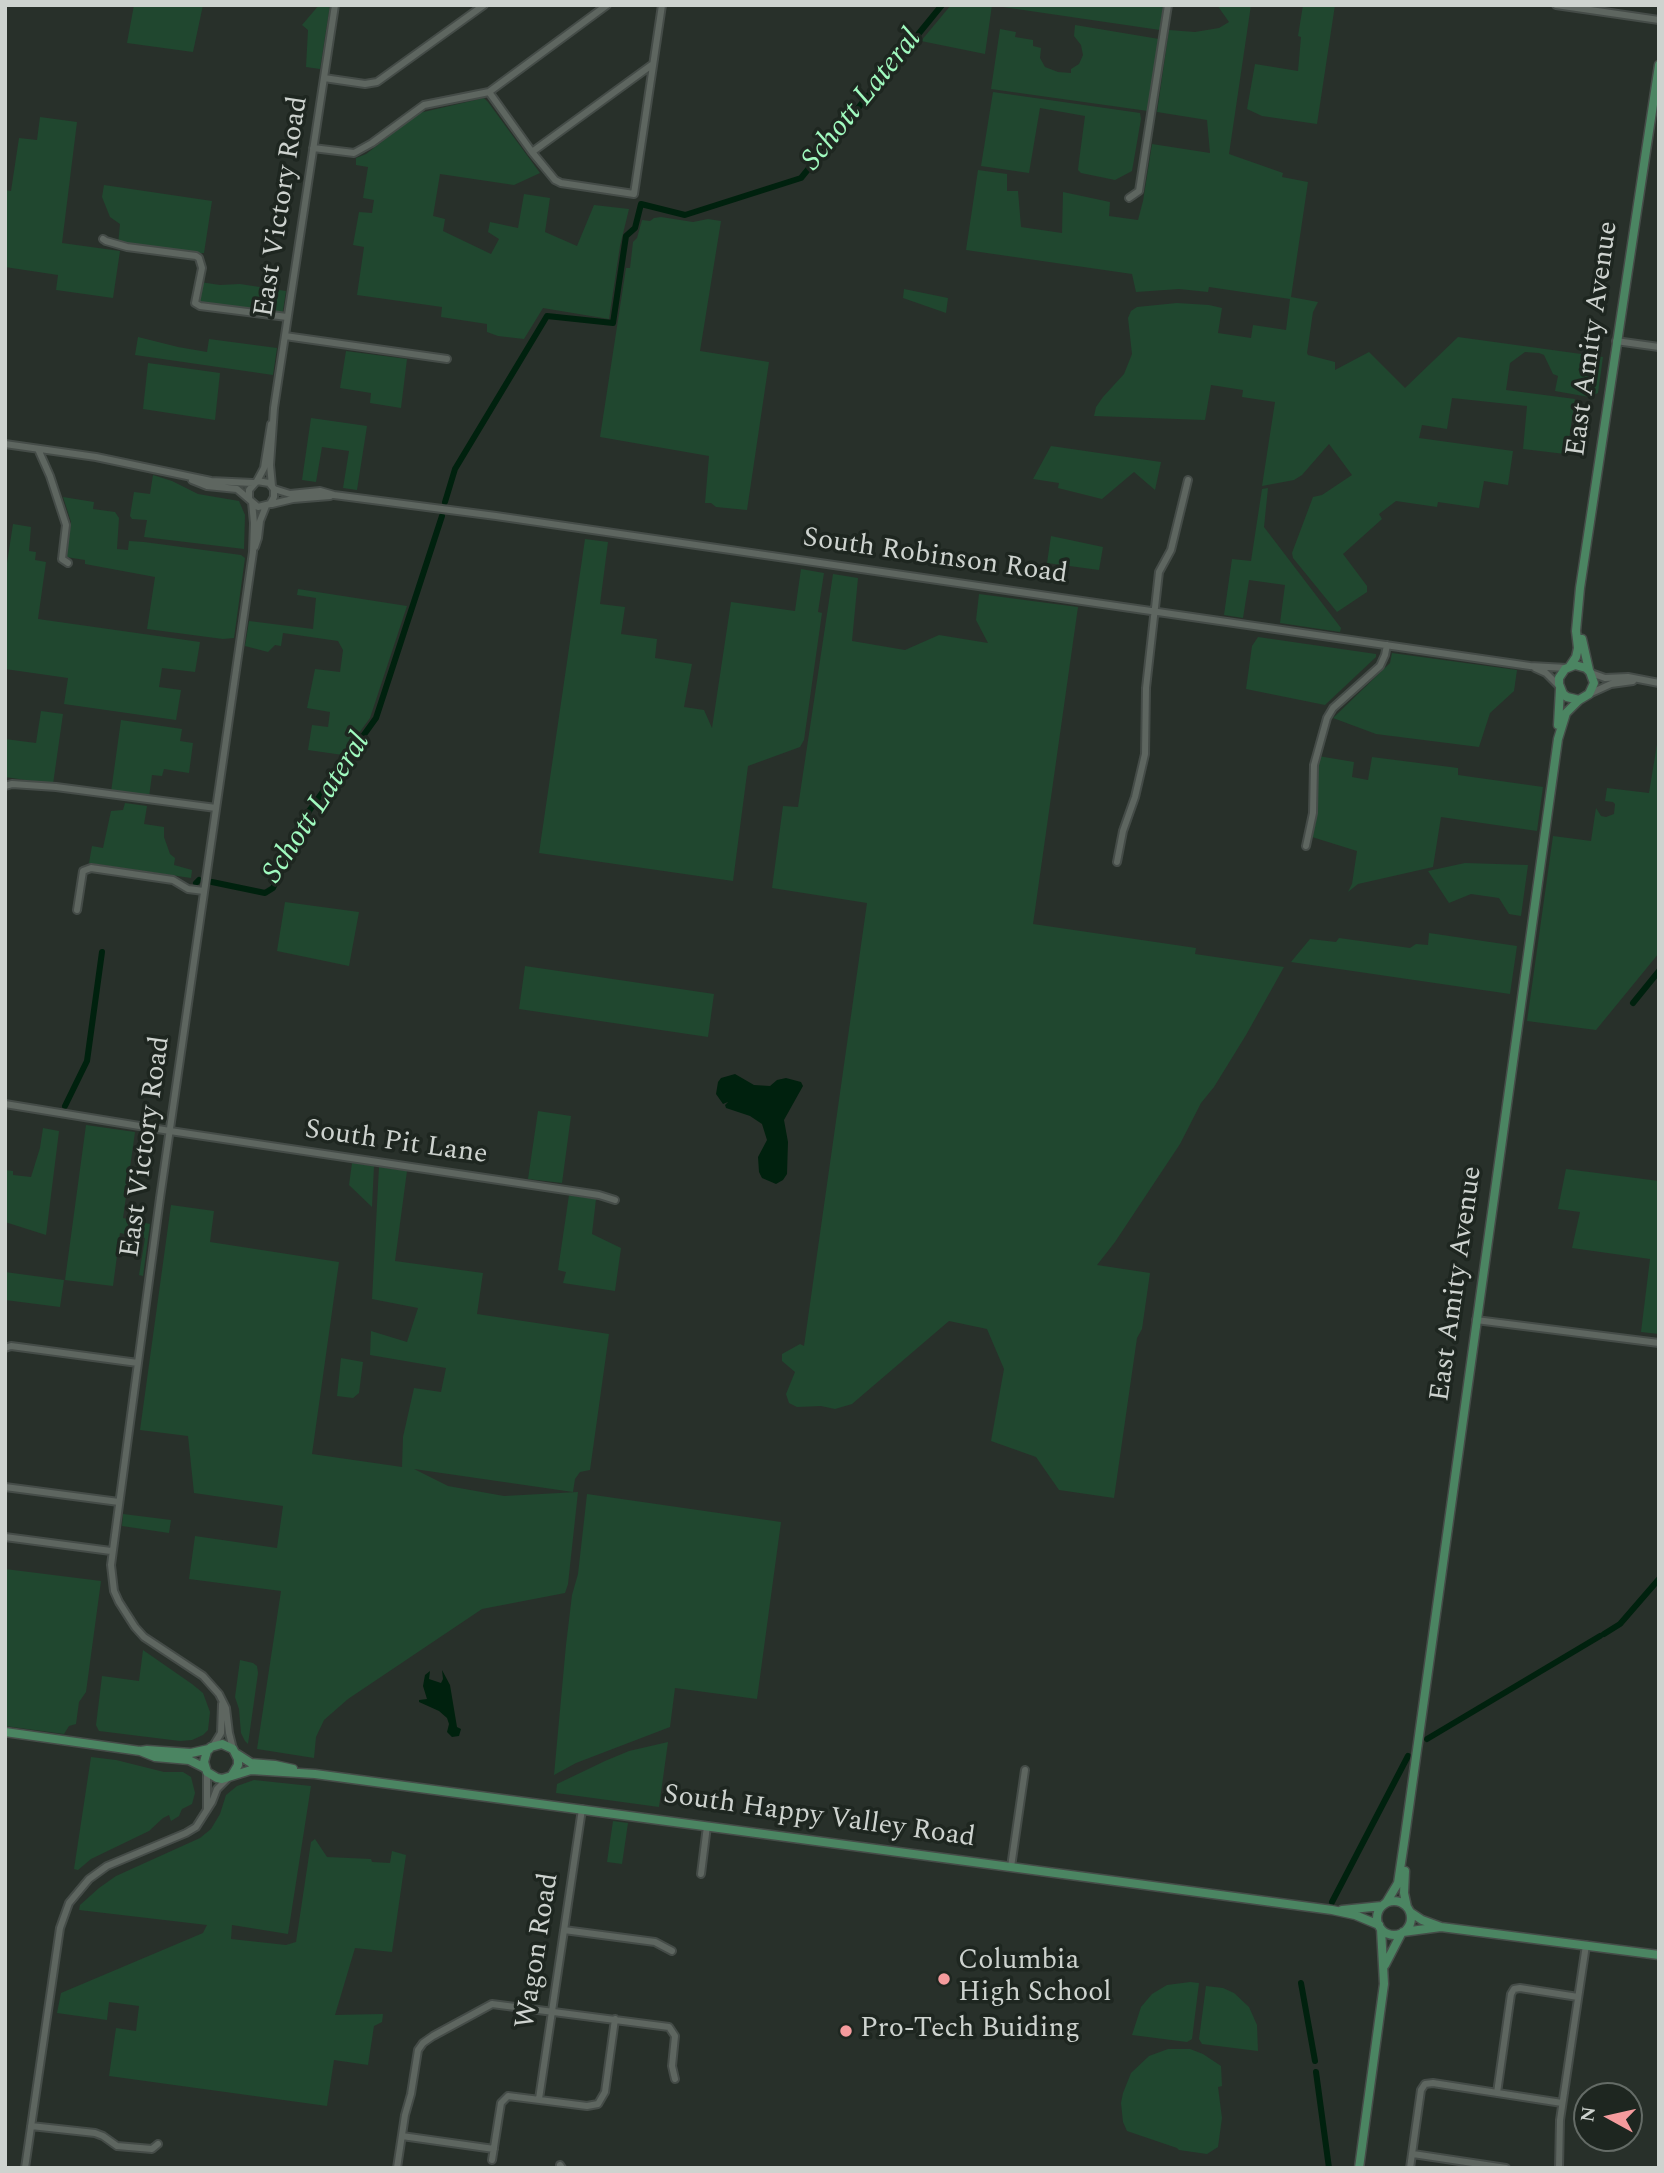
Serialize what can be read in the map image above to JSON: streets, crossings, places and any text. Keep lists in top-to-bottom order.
{
  "streets": {
    "main road": ["East Amity Avenue", "South Happy Valley Road"],
    "street": [
      "East Victory Road",
      "South Robinson Road",
      "South Pit Lane",
      "Wagon Road"
    ]
  },
  "crossings": [
    ["East Victory Road", "South Robinson Road"],
    ["East Victory Road", "South Pit Lane"],
    ["East Amity Avenue", "South Robinson Road"],
    ["East Amity Avenue", "South Happy Valley Road"],
    ["South Happy Valley Road", "Wagon Road"]
  ],
  "water": ["Schott Lateral"],
  "places": ["Columbia High School", "Pro-Tech Buiding"],
  "north": "left"
}
